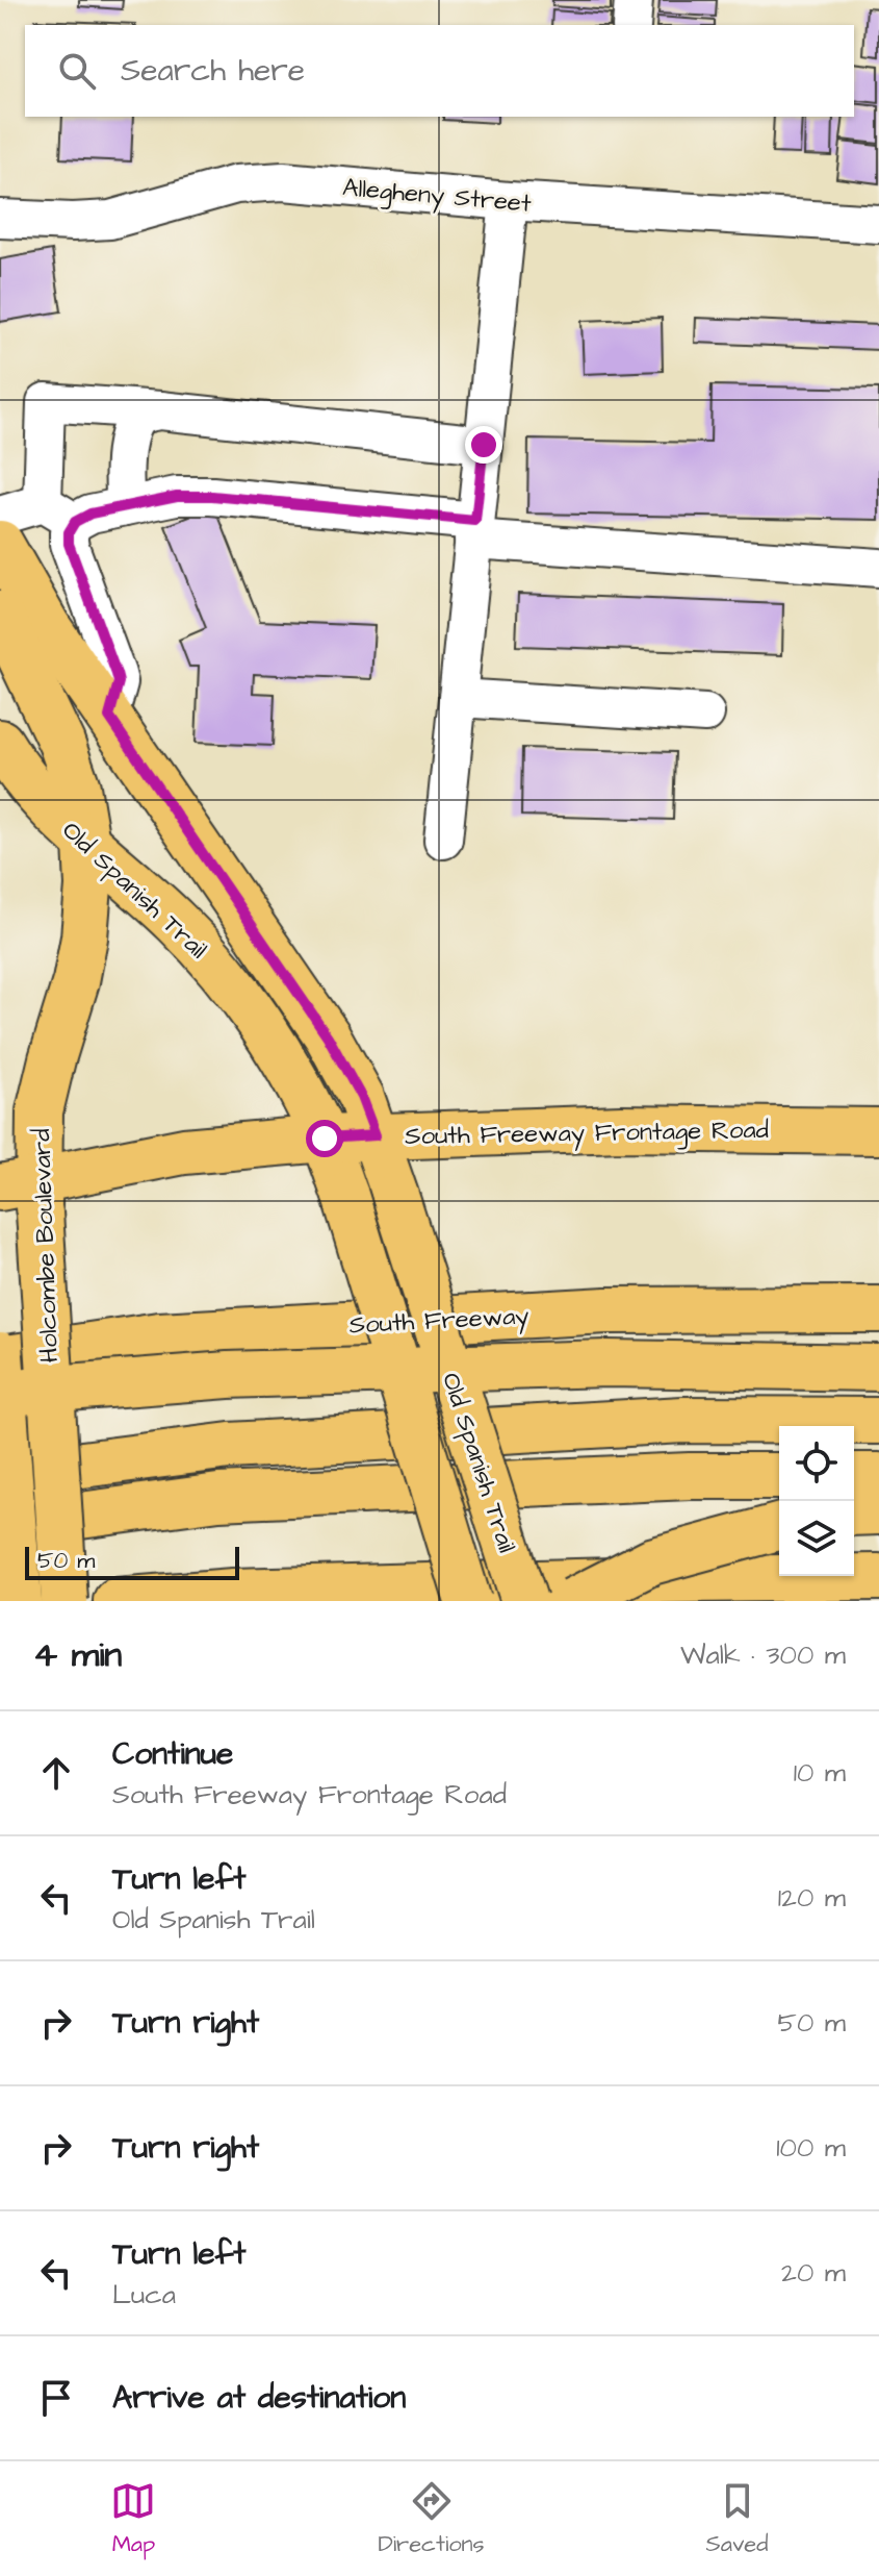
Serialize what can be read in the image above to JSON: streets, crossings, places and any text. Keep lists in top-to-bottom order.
{
  "streets": {
    "main road": [
      "Old Spanish Trail",
      "South Freeway Frontage Road",
      "Holcombe Boulevard",
      "South Freeway"
    ],
    "street": ["Allegheny Street"]
  },
  "crossings": [
    ["Old Spanish Trail", "South Freeway Frontage Road"],
    ["Old Spanish Trail", "Holcombe Boulevard"],
    ["South Freeway Frontage Road", "Holcombe Boulevard"],
    ["Holcombe Boulevard", "South Freeway"]
  ],
  "scale_bar": "50 m",
  "page": {
    "search": "Search here",
    "scale": "50 m",
    "heading": ["4 min", "Walk · 300 m"],
    "list": [
      ["Continue", "South Freeway Frontage Road", "10 m"],
      ["Turn left", "Old Spanish Trail", "120 m"],
      ["Turn right", "50 m"],
      ["Turn right", "100 m"],
      ["Turn left", "Luca", "20 m"],
      "Arrive at destination"
    ],
    "nav": ["Map", "Directions", "Saved"]
  }
}
